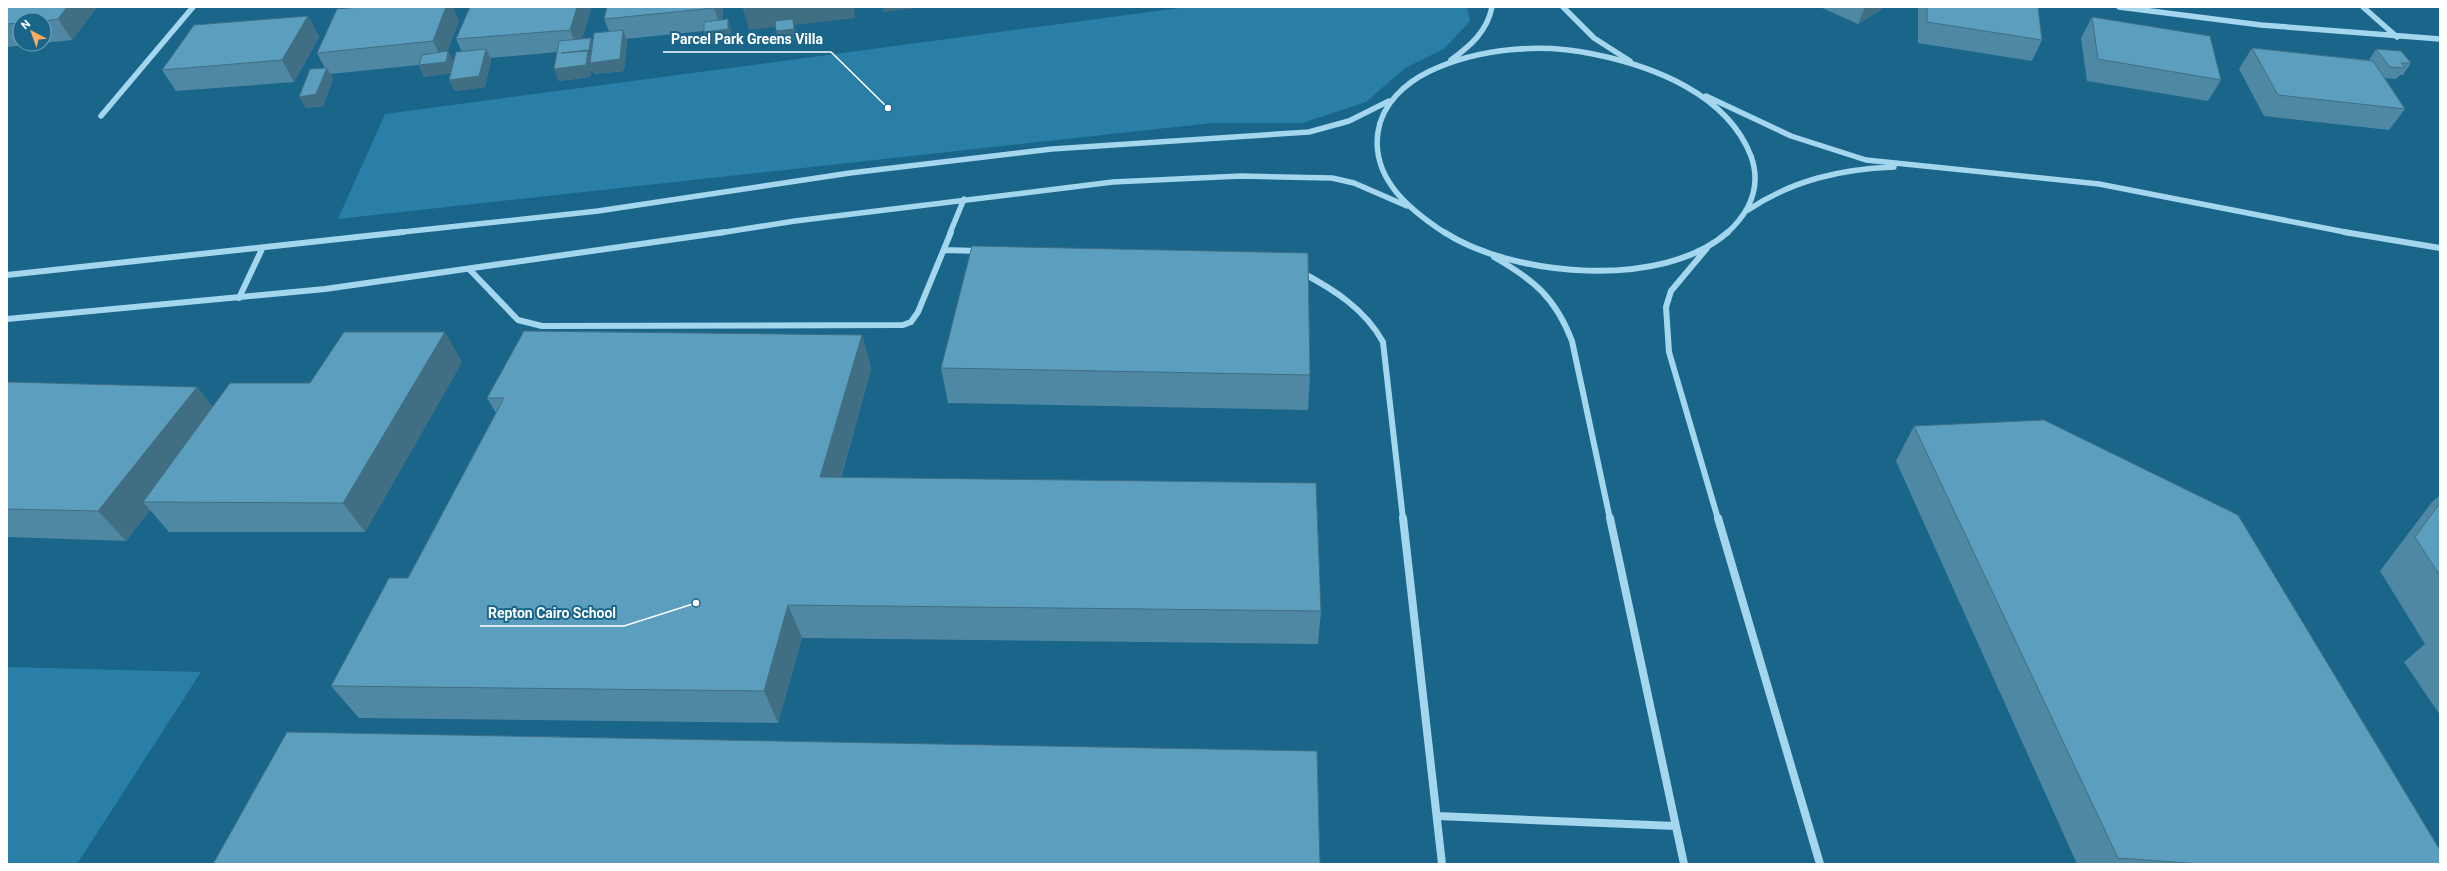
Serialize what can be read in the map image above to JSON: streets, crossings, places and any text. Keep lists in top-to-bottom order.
{
  "places": ["Parcel Park Greens Villa", "Repton Cairo School"],
  "north": "top left"
}
